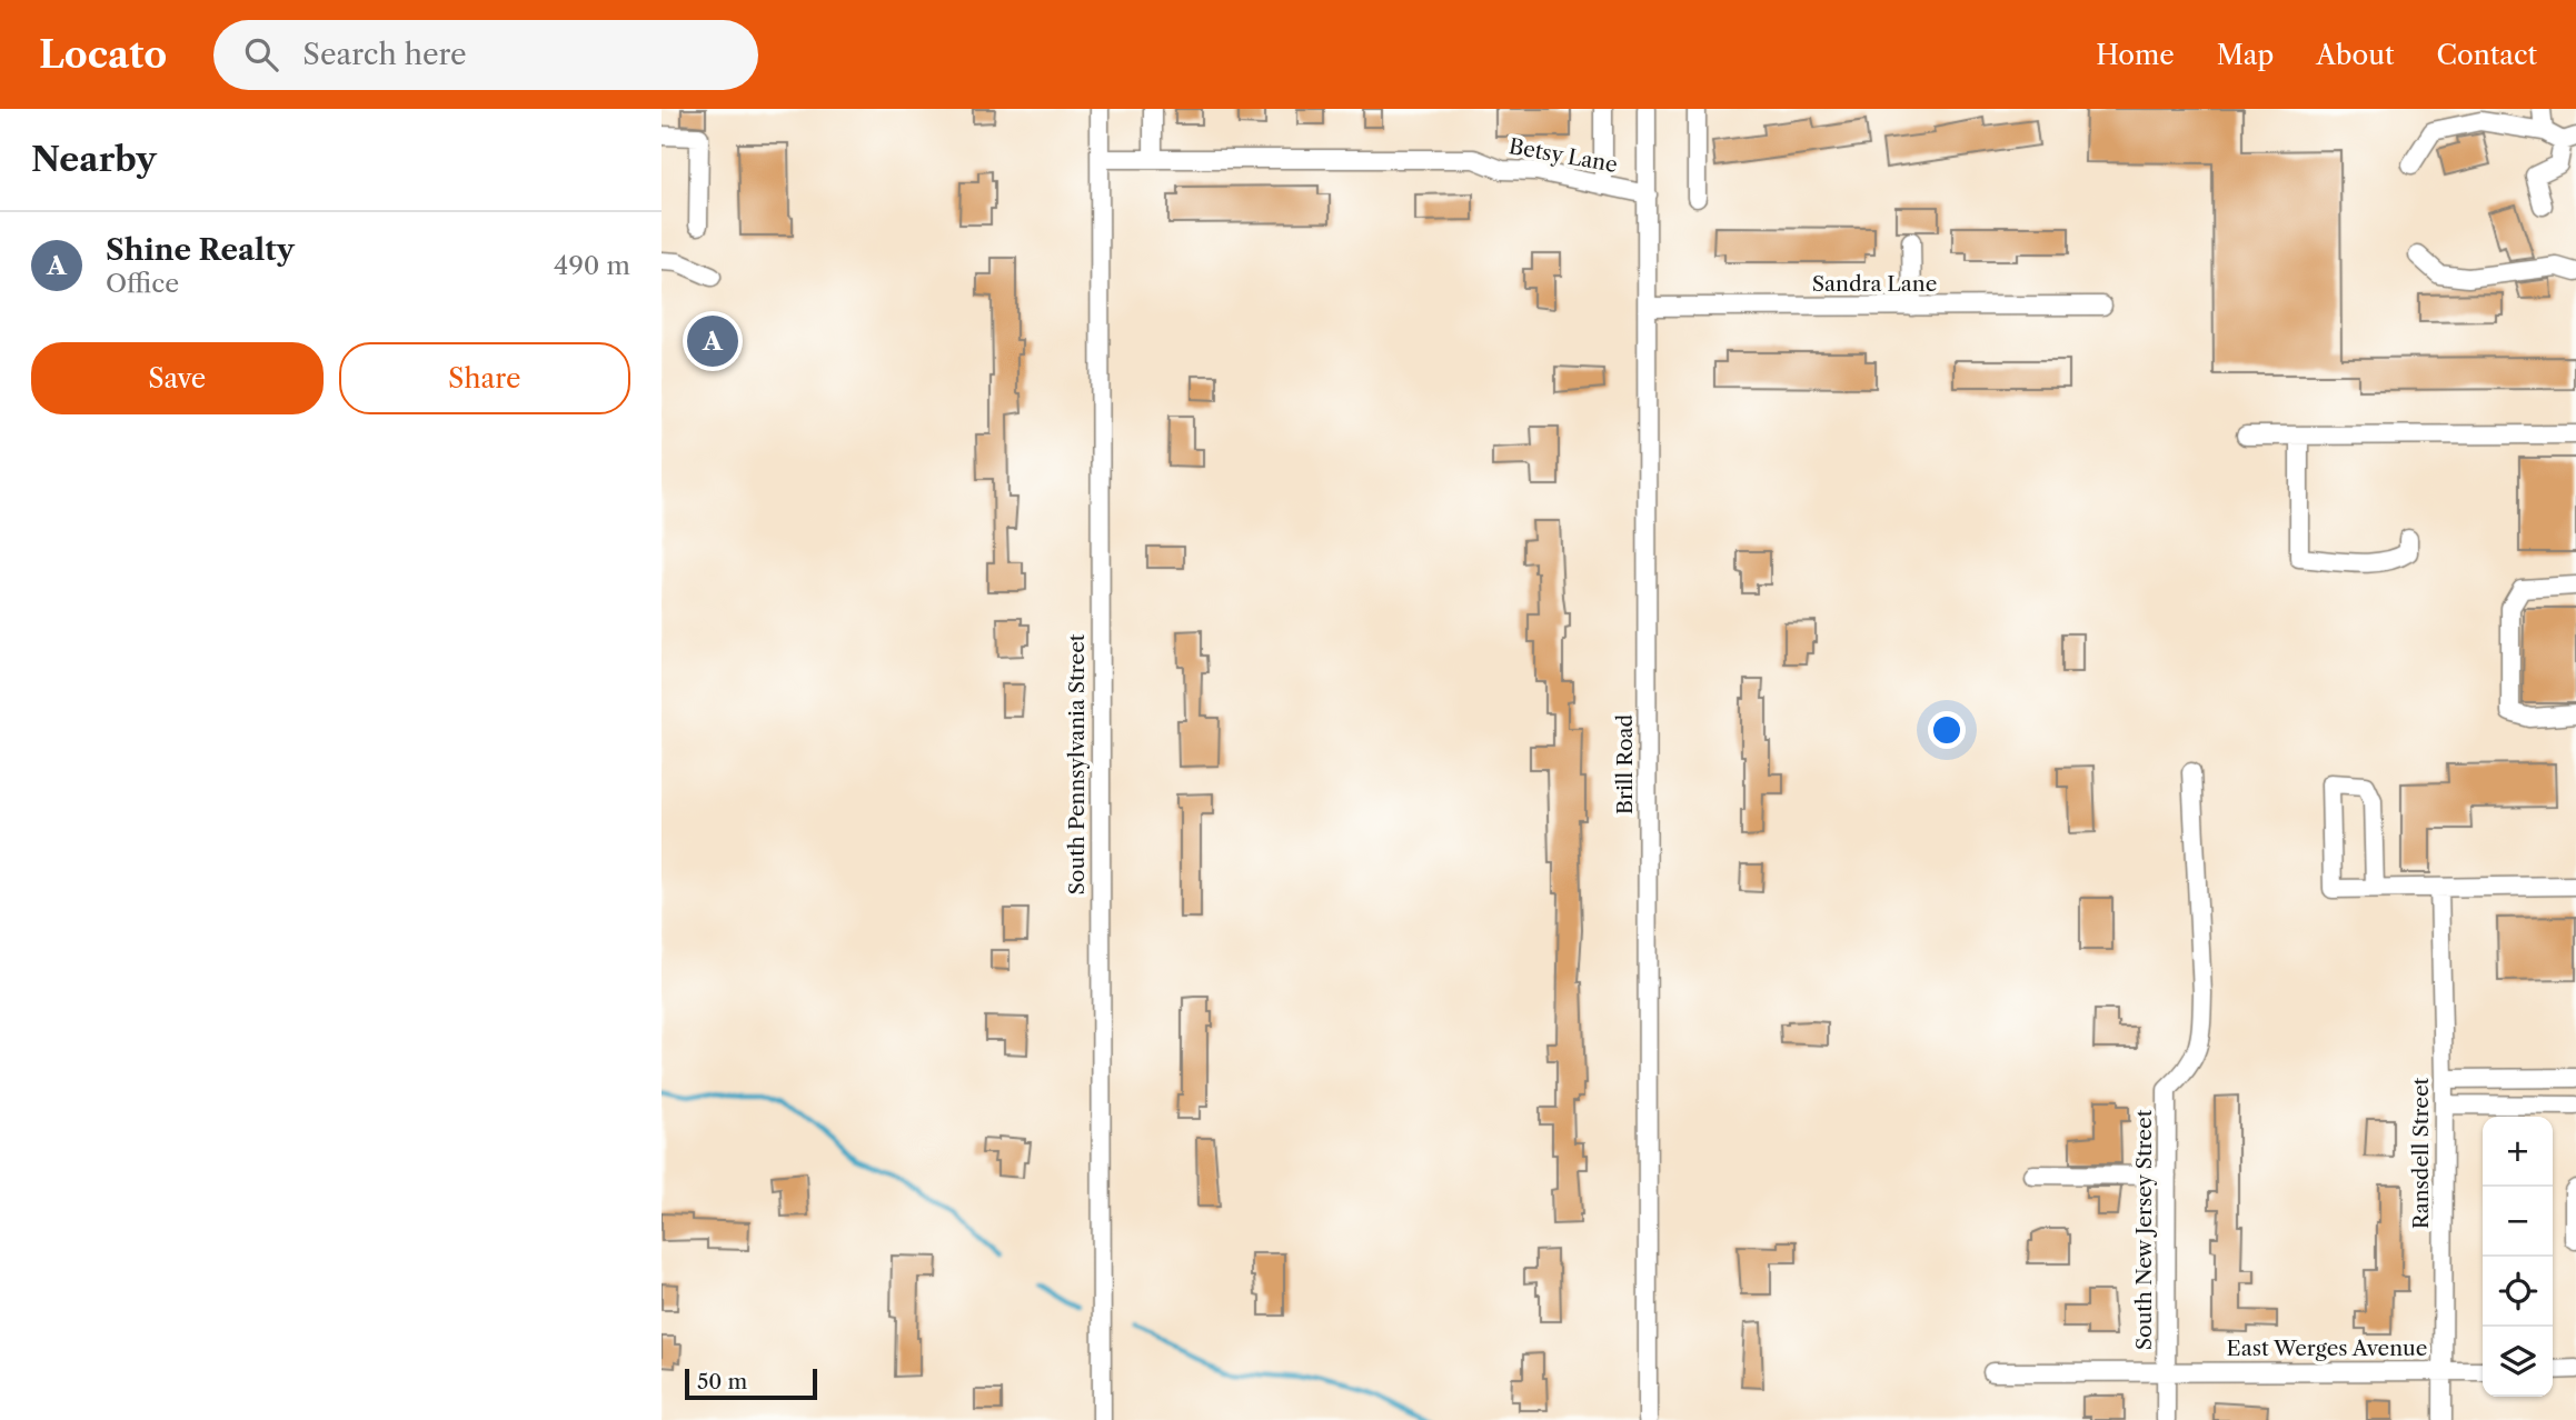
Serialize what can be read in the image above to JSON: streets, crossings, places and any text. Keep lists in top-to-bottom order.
{
  "streets": {
    "street": [
      "Betsy Lane",
      "Sandra Lane",
      "South Pennsylvania Street",
      "Brill Road",
      "Ransdell Street",
      "South New Jersey Street",
      "East Werges Avenue"
    ]
  },
  "crossings": [
    ["Betsy Lane", "South Pennsylvania Street"],
    ["Betsy Lane", "Brill Road"],
    ["Sandra Lane", "Brill Road"],
    ["Ransdell Street", "East Werges Avenue"],
    ["South New Jersey Street", "East Werges Avenue"]
  ],
  "scale_bar": "50 m",
  "page": {
    "header": "Locato",
    "search": "Search here",
    "nav": [
      "Home",
      "Map",
      "About",
      "Contact"
    ],
    "heading": "Nearby",
    "list": [
      {
        "mark": "A",
        "name": "Shine Realty",
        "note": "Office",
        "value": "490 m"
      }
    ],
    "pins": "A",
    "buttons": ["Save", "Share"],
    "map_buttons": ["+", "−"],
    "scale": "50 m"
  }
}
